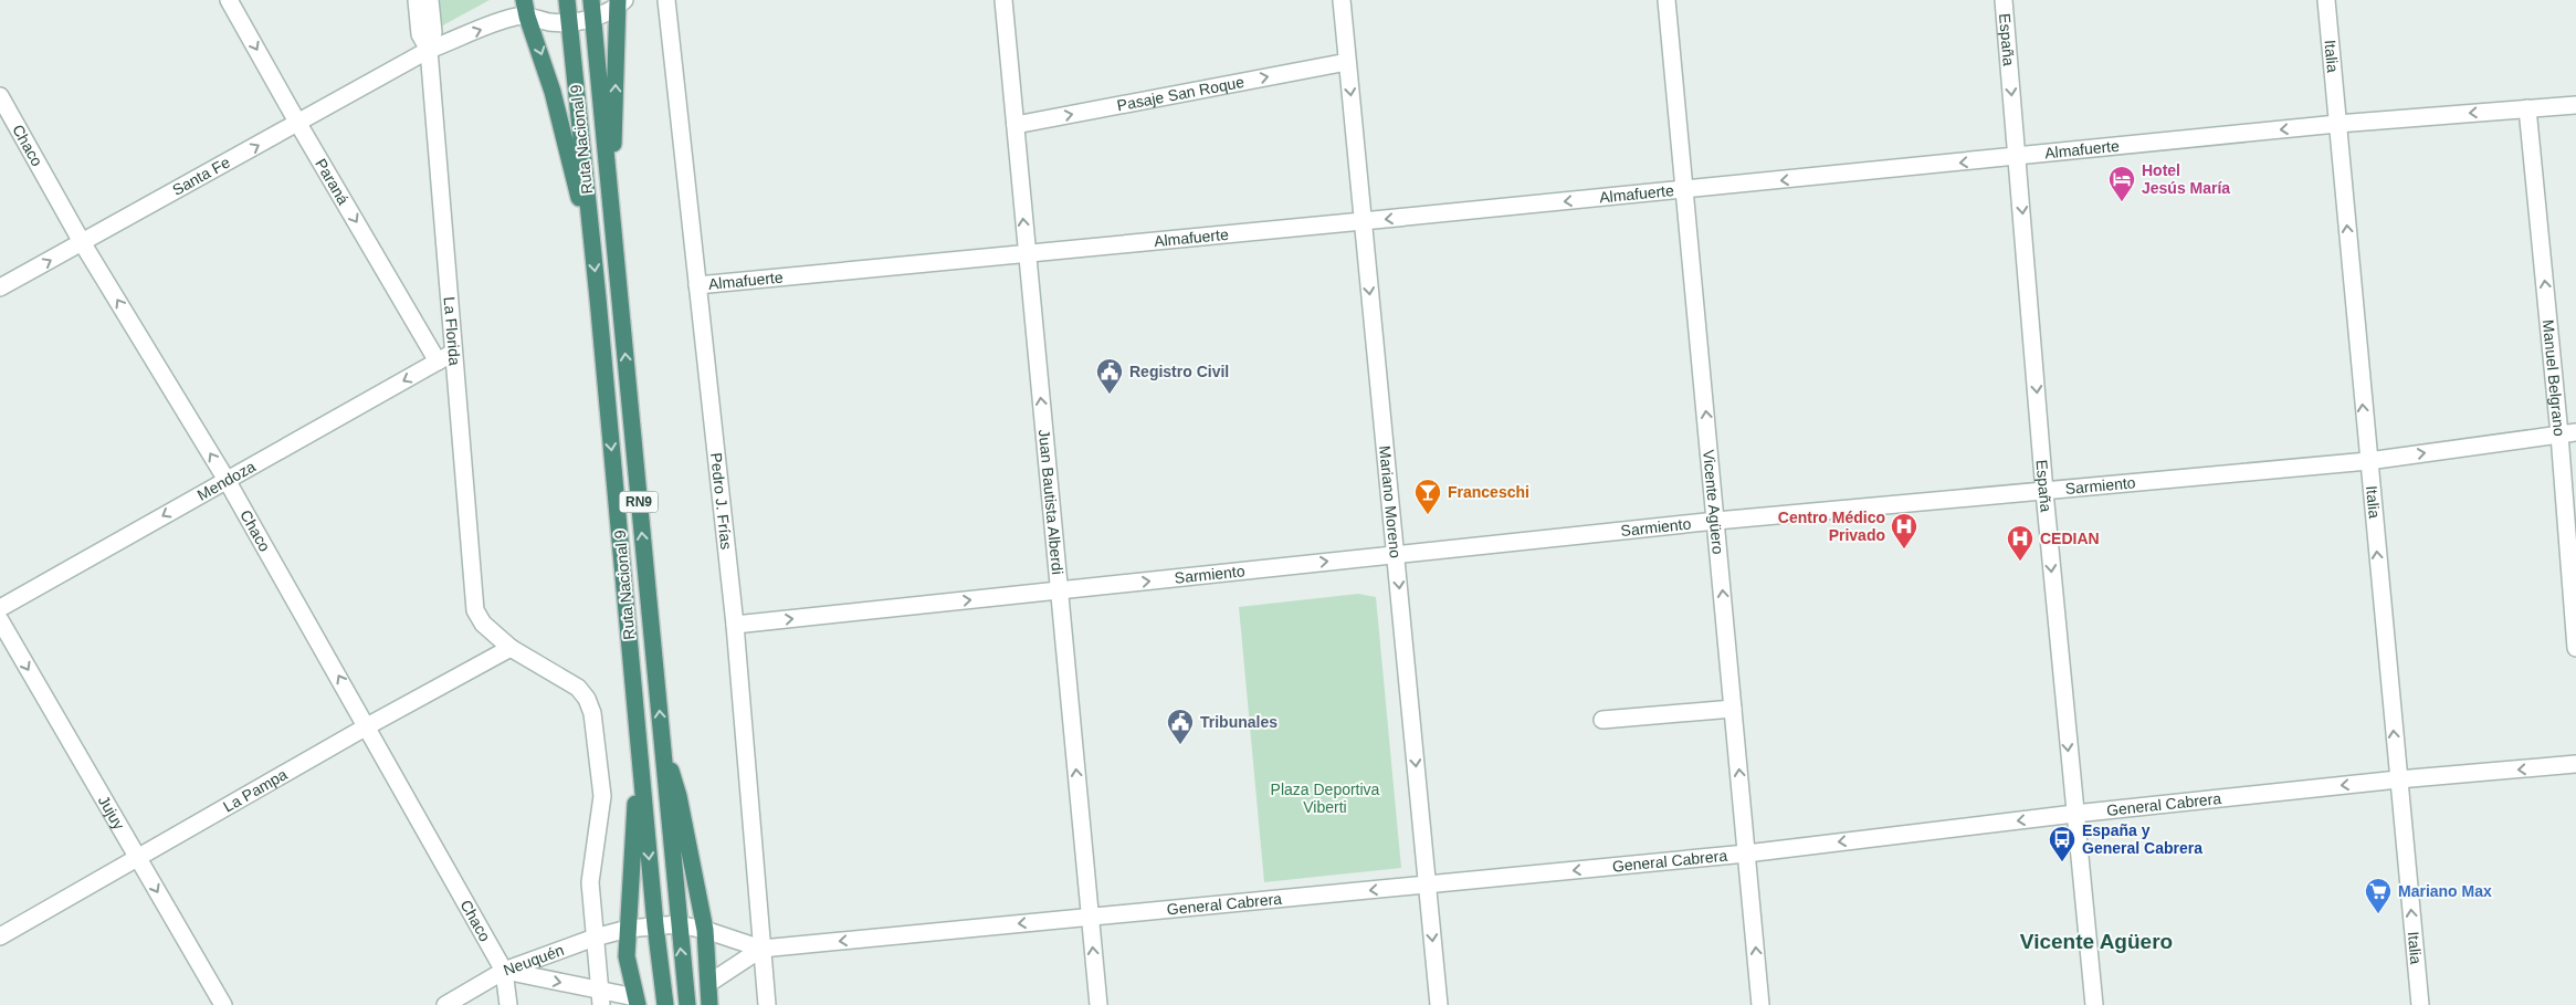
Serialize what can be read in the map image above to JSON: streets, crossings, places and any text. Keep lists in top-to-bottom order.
{
  "streets": {
    "highway": ["Ruta Nacional 9", "RN9"],
    "street": [
      "España",
      "Italia",
      "Pasaje San Roque",
      "Chaco",
      "Almafuerte",
      "Santa Fe",
      "Paraná",
      "La Florida",
      "Manuel Belgrano",
      "Mendoza",
      "Sarmiento",
      "Pedro J. Frías",
      "Juan Bautista Alberdi",
      "Mariano Moreno",
      "Vicente Agüero",
      "La Pampa",
      "General Cabrera",
      "Jujuy",
      "Neuquén"
    ]
  },
  "crossings": [
    ["España", "Almafuerte"],
    ["España", "Sarmiento"],
    ["España", "General Cabrera"],
    ["Italia", "Almafuerte"],
    ["Italia", "Sarmiento"],
    ["Italia", "General Cabrera"],
    ["Pasaje San Roque", "Juan Bautista Alberdi"],
    ["Pasaje San Roque", "Mariano Moreno"],
    ["Ruta Nacional 9", "RN9"],
    ["Ruta Nacional 9", "Neuquén"],
    ["Chaco", "Santa Fe"],
    ["Chaco", "Mendoza"],
    ["Chaco", "La Pampa"],
    ["Chaco", "Neuquén"],
    ["Almafuerte", "Manuel Belgrano"],
    ["Almafuerte", "Pedro J. Frías"],
    ["Almafuerte", "Juan Bautista Alberdi"],
    ["Almafuerte", "Mariano Moreno"],
    ["Almafuerte", "Vicente Agüero"],
    ["Santa Fe", "Paraná"],
    ["Santa Fe", "La Florida"],
    ["Paraná", "Mendoza"],
    ["La Florida", "Mendoza"],
    ["La Florida", "La Pampa"],
    ["La Florida", "Neuquén"],
    ["Manuel Belgrano", "Sarmiento"],
    ["Sarmiento", "Pedro J. Frías"],
    ["Sarmiento", "Juan Bautista Alberdi"],
    ["Sarmiento", "Mariano Moreno"],
    ["Sarmiento", "Vicente Agüero"],
    ["Pedro J. Frías", "General Cabrera"],
    ["Pedro J. Frías", "Neuquén"],
    ["Juan Bautista Alberdi", "General Cabrera"],
    ["Mariano Moreno", "General Cabrera"],
    ["Vicente Agüero", "General Cabrera"],
    ["La Pampa", "Jujuy"],
    ["General Cabrera", "Neuquén"]
  ],
  "one_way": [
    "España",
    "Italia",
    "Pasaje San Roque",
    "Chaco",
    "Almafuerte",
    "Santa Fe",
    "Paraná",
    "Manuel Belgrano",
    "Mendoza",
    "Sarmiento",
    "Juan Bautista Alberdi",
    "Mariano Moreno",
    "Vicente Agüero",
    "General Cabrera",
    "Jujuy"
  ],
  "districts": ["Vicente Agüero"],
  "parks": ["Plaza Deportiva Viberti"],
  "places": {
    "hotel": ["Hotel Jesús María"],
    "public building": ["Registro Civil", "Tribunales"],
    "bar": ["Franceschi"],
    "hospital": ["Centro Médico Privado", "CEDIAN"],
    "bus stop": ["España y General Cabrera"],
    "supermarket": ["Mariano Max"]
  }
}
